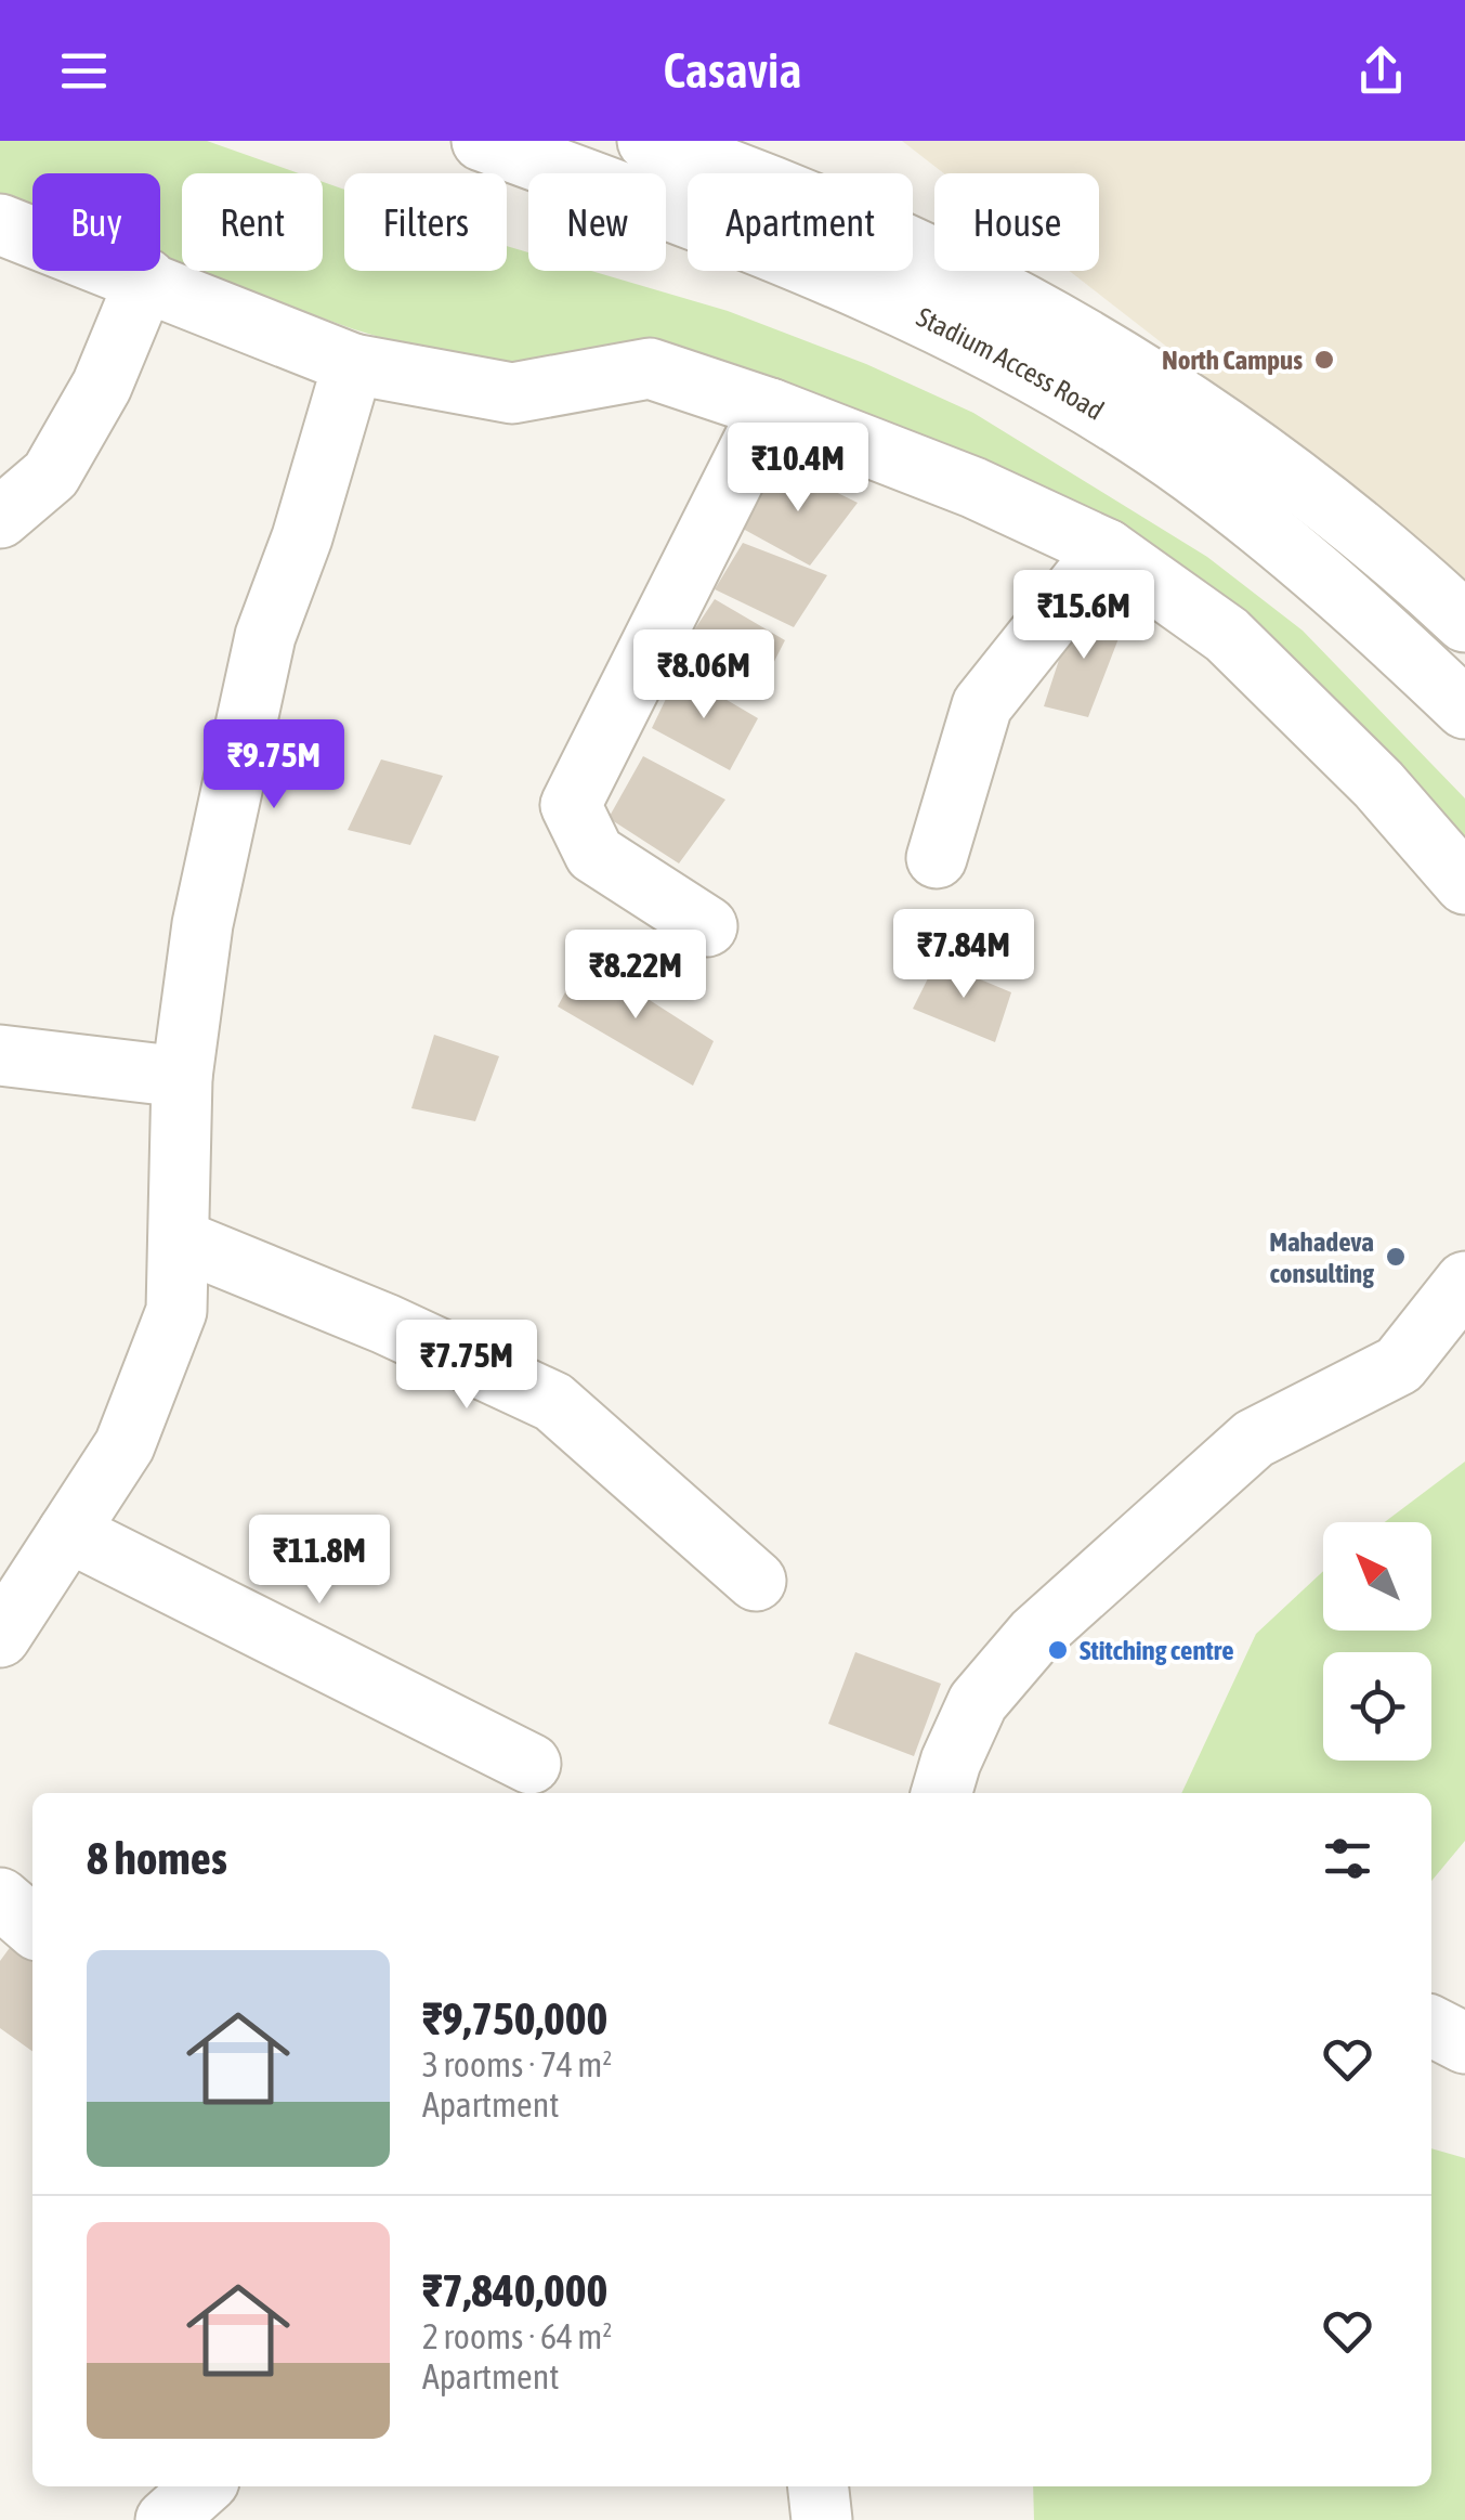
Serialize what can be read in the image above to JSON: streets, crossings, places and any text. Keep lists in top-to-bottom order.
{
  "streets": {
    "street": ["Stadium Access Road"]
  },
  "places": ["North Campus", "Mahadeva consulting", "Stitching centre"],
  "north": "top left",
  "page": {
    "header": "Casavia",
    "chip": [
      "Buy",
      "Rent",
      "Filters",
      "New",
      "Apartment",
      "House"
    ],
    "price": [
      "₹10.4M",
      "₹15.6M",
      "₹8.06M",
      "₹9.75M",
      "₹7.84M",
      "₹8.22M",
      "₹7.75M",
      "₹11.8M"
    ],
    "heading": "8 homes",
    "list": [
      {
        "name": "₹9,750,000",
        "note": "3 rooms · 74 m² · Apartment"
      },
      {
        "name": "₹7,840,000",
        "note": "2 rooms · 64 m² · Apartment"
      }
    ]
  }
}
